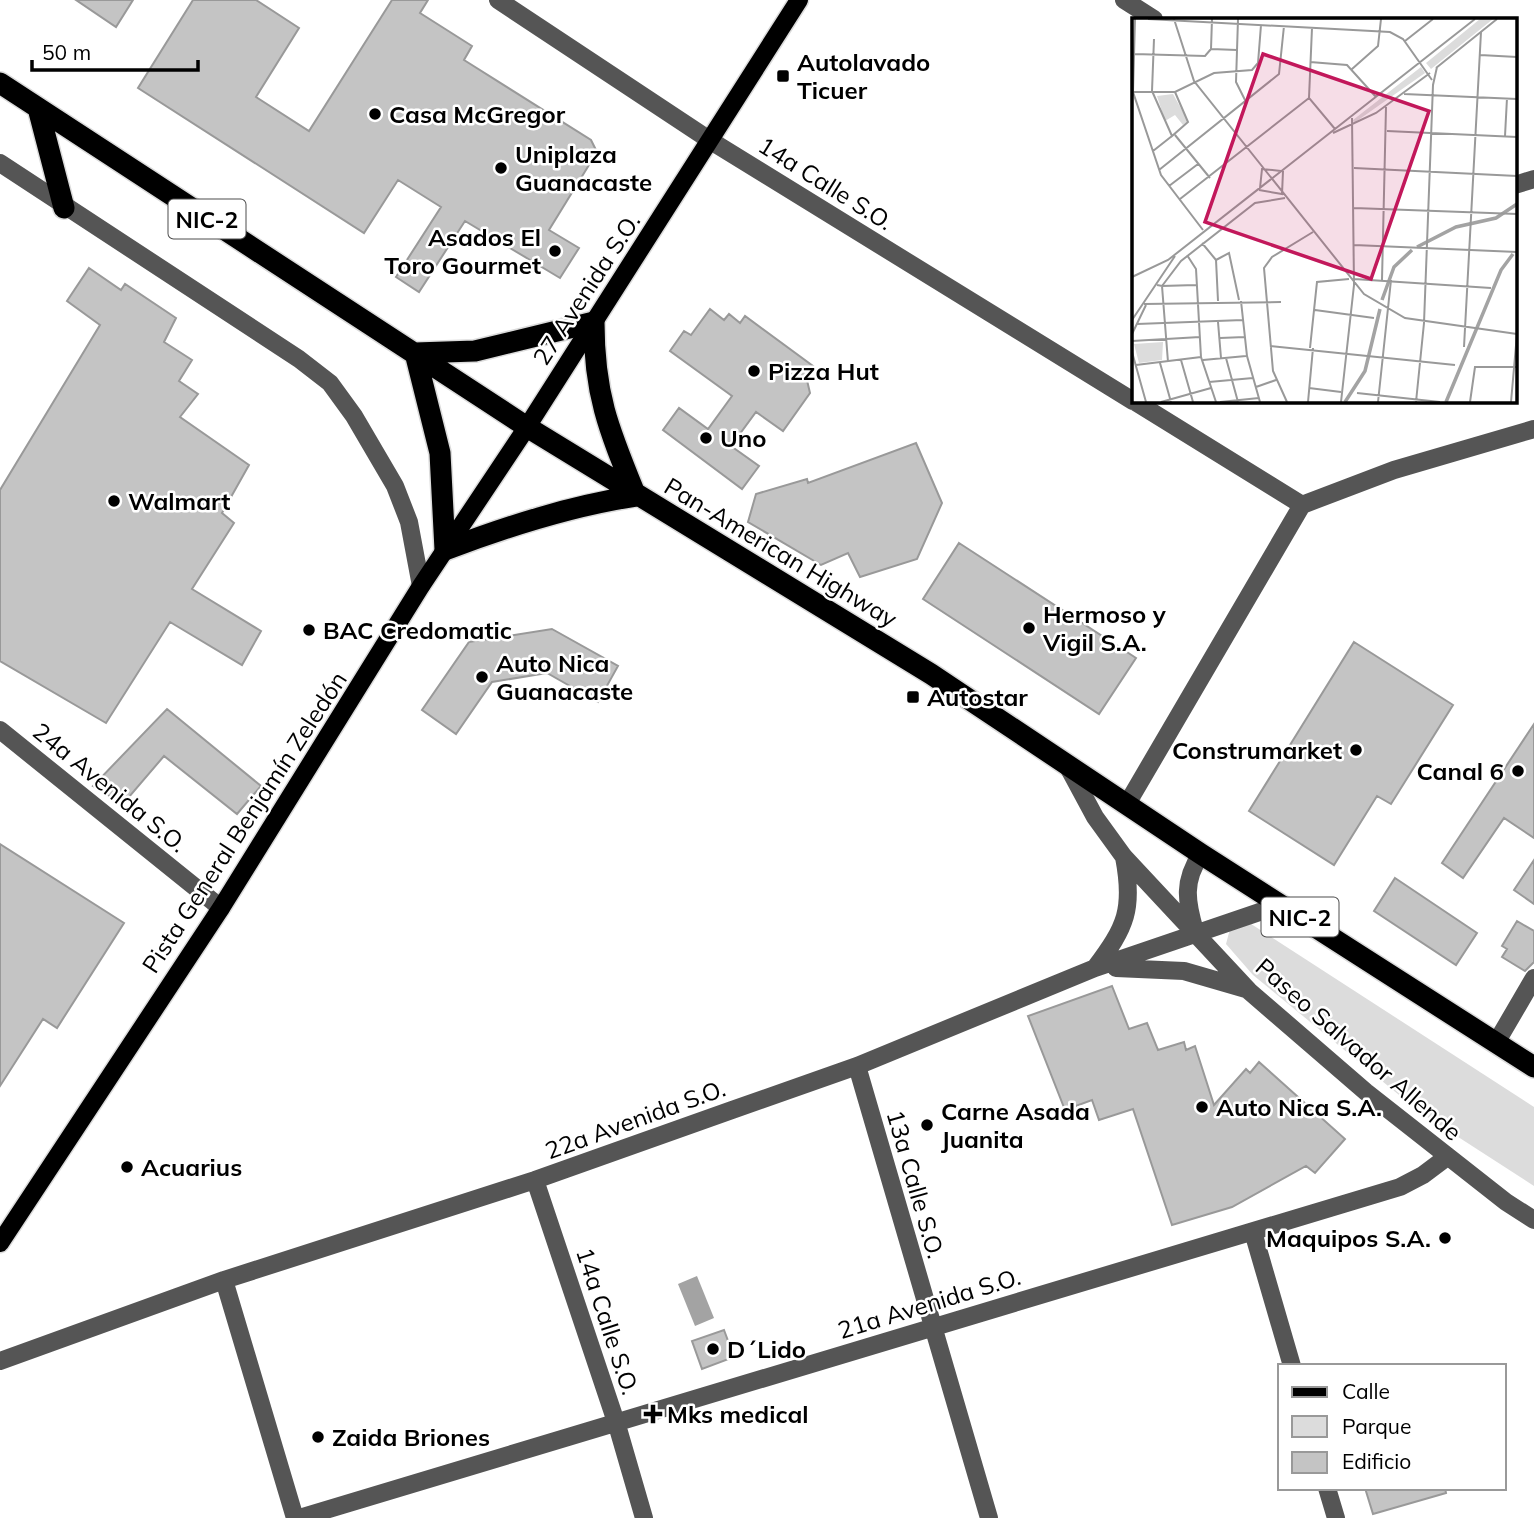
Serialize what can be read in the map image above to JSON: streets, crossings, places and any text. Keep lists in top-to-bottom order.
{
  "streets": {
    "highway": ["NIC-2", "Pan-American Highway"],
    "main road": ["27 Avenida S.O.", "Pista General Benjamín Zeledón"],
    "street": [
      "14a Calle S.O.",
      "24a Avenida S.O.",
      "Paseo Salvador Allende",
      "22a Avenida S.O.",
      "13a Calle S.O.",
      "21a Avenida S.O."
    ]
  },
  "crossings": [
    ["14a Calle S.O.", "27 Avenida S.O."],
    ["14a Calle S.O.", "22a Avenida S.O."],
    ["14a Calle S.O.", "21a Avenida S.O."],
    ["27 Avenida S.O.", "Pan-American Highway"],
    ["27 Avenida S.O.", "Pista General Benjamín Zeledón"],
    ["Pan-American Highway", "Pista General Benjamín Zeledón"],
    ["Pan-American Highway", "Paseo Salvador Allende"],
    ["Pan-American Highway", "22a Avenida S.O."],
    ["24a Avenida S.O.", "Pista General Benjamín Zeledón"],
    ["Paseo Salvador Allende", "22a Avenida S.O."],
    ["Paseo Salvador Allende", "21a Avenida S.O."],
    ["22a Avenida S.O.", "13a Calle S.O."],
    ["13a Calle S.O.", "21a Avenida S.O."]
  ],
  "places": {
    "transit": ["Autolavado Ticuer", "Autostar"],
    "other": [
      "Casa McGregor",
      "Uniplaza Guanacaste",
      "Asados El Toro Gourmet",
      "Pizza Hut",
      "Uno",
      "Walmart",
      "Hermoso y Vigil S.A.",
      "BAC Credomatic",
      "Auto Nica Guanacaste",
      "Construmarket",
      "Canal 6",
      "Auto Nica S.A.",
      "Carne Asada Juanita",
      "Acuarius",
      "Maquipos S.A.",
      "D´Lido",
      "Zaida Briones"
    ],
    "health": ["Mks medical"]
  },
  "legend": ["Calle", "Parque", "Edificio"],
  "scale_bar": "50 m"
}
